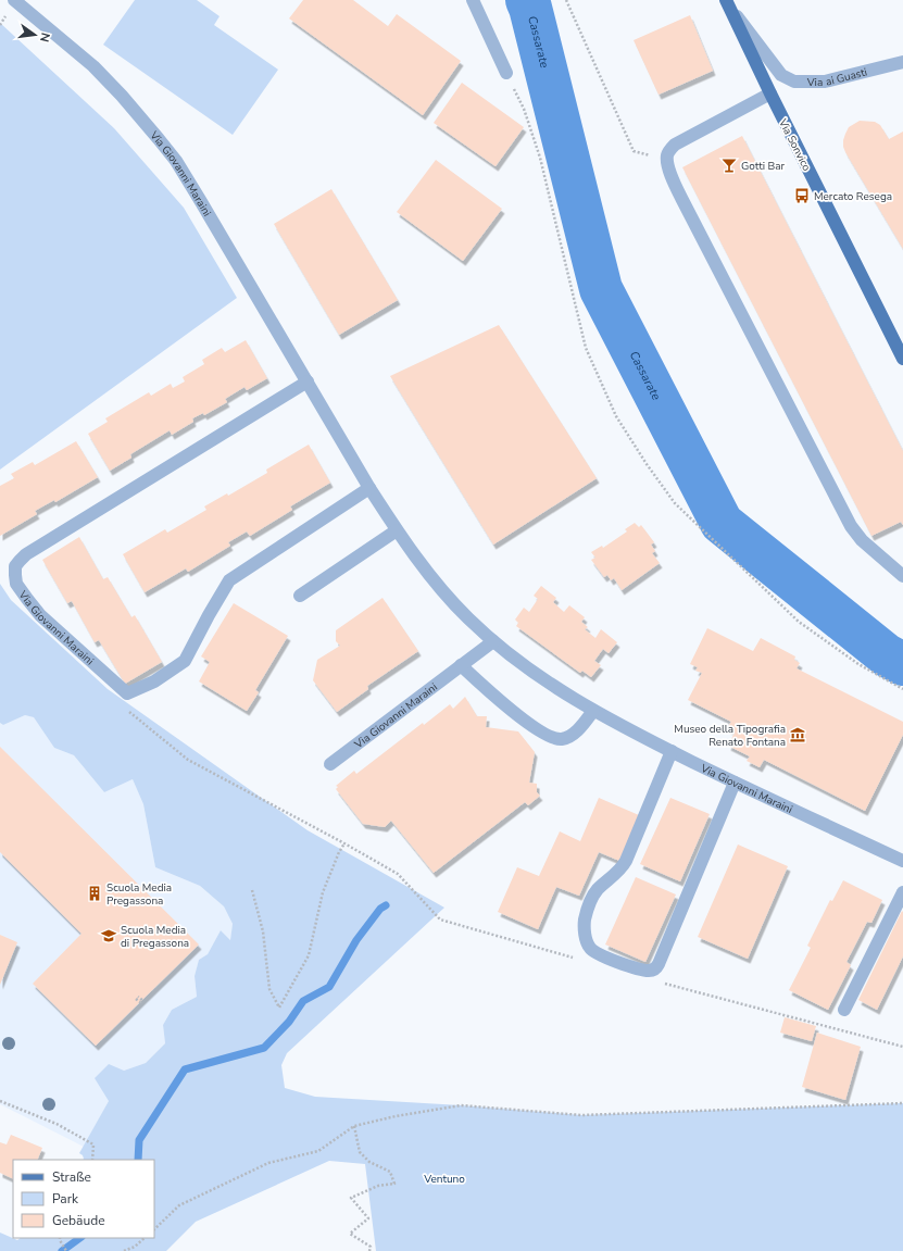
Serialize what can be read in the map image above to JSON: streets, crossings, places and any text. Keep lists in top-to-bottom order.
{
  "streets": {
    "main road": ["Via Sonvico"],
    "street": ["Via ai Guasti", "Via Giovanni Maraini"]
  },
  "crossings": [
    ["Via ai Guasti", "Via Sonvico"]
  ],
  "water": ["Cassarate"],
  "parks": ["Ventuno"],
  "places": {
    "bar": ["Gotti Bar"],
    "bus stop": ["Mercato Resega"],
    "museum": ["Museo della Tipografia Renato Fontana"],
    "building": ["Scuola Media Pregassona"],
    "school or university": ["Scuola Media di Pregassona"]
  },
  "legend": ["Straße", "Park", "Gebäude"],
  "north": "right"
}
